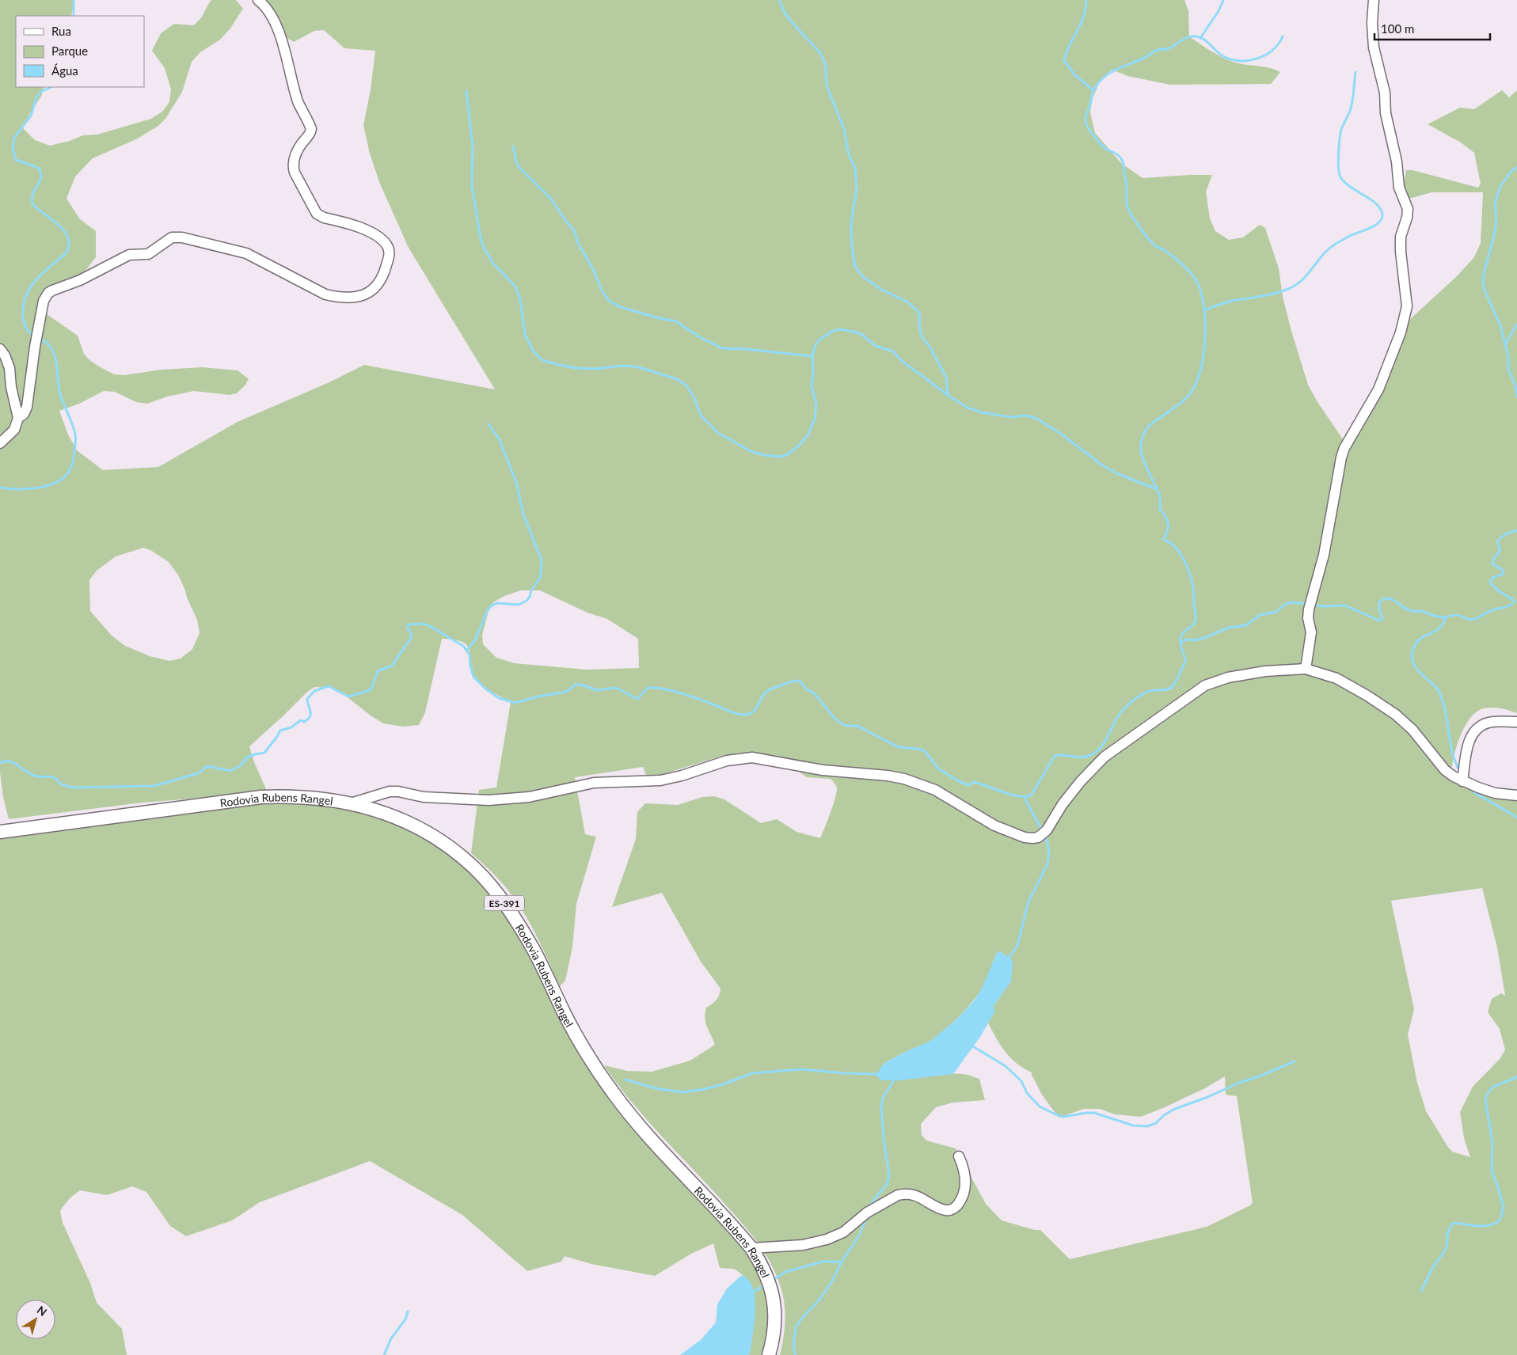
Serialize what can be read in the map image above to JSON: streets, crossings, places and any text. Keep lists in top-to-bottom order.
{
  "streets": {
    "main road": ["Rodovia Rubens Rangel", "ES-391"]
  },
  "legend": ["Rua", "Parque", "Água"],
  "scale_bar": "100 m",
  "north": "top right"
}
